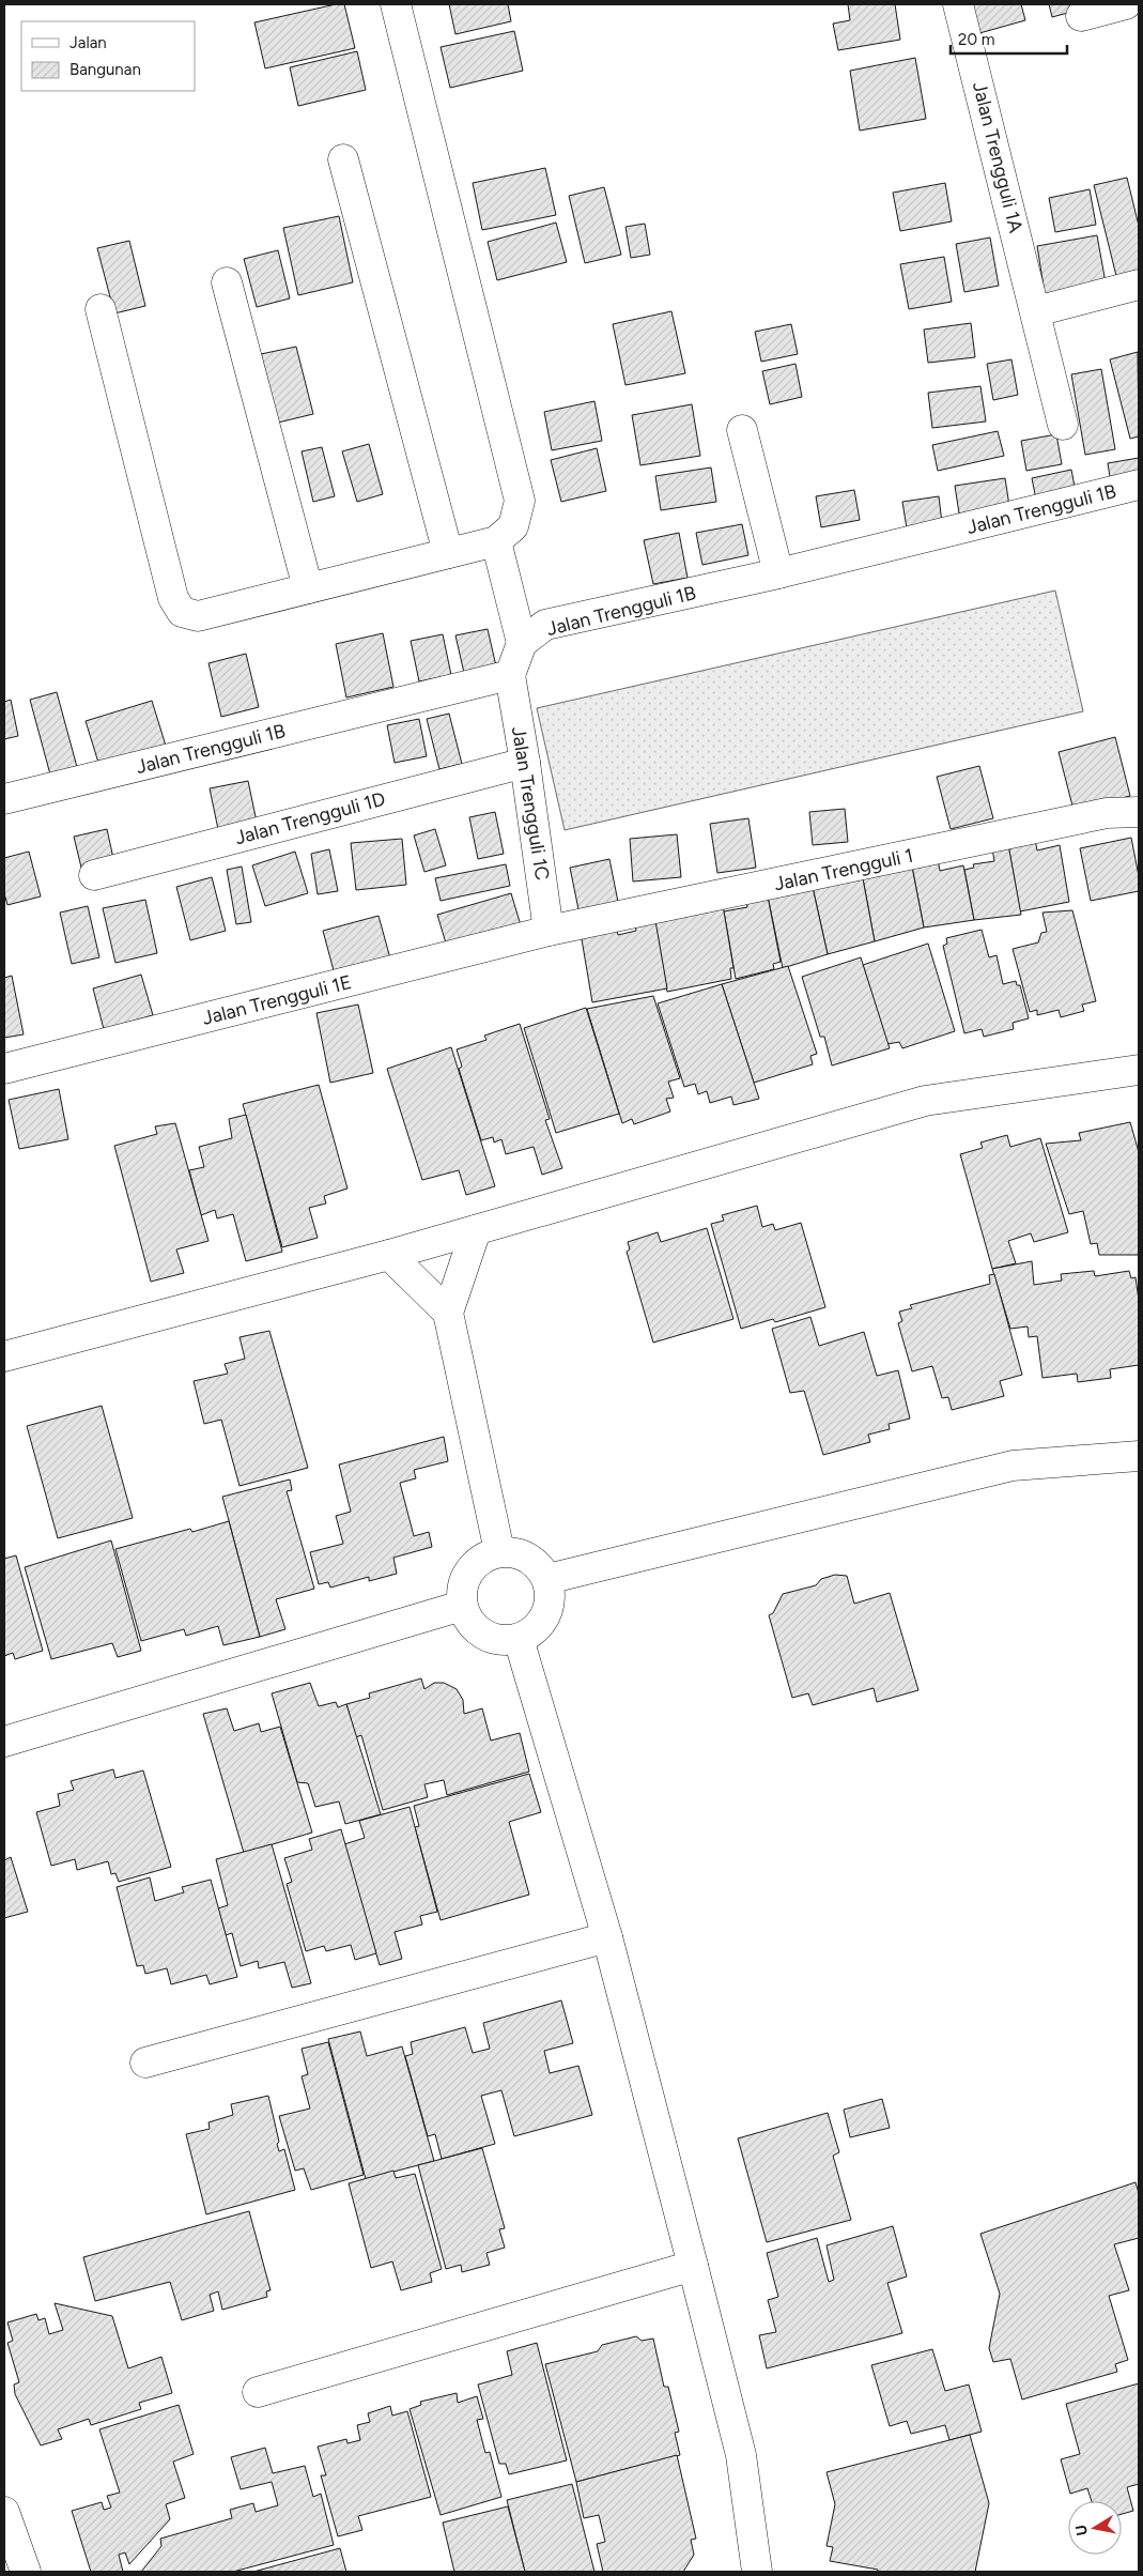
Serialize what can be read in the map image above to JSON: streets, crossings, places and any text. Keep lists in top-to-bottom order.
{
  "streets": {
    "street": [
      "Jalan Trengguli 1A",
      "Jalan Trengguli 1B",
      "Jalan Trengguli 1C",
      "Jalan Trengguli 1D",
      "Jalan Trengguli 1",
      "Jalan Trengguli 1E"
    ]
  },
  "crossings": [
    ["Jalan Trengguli 1B", "Jalan Trengguli 1C"],
    ["Jalan Trengguli 1C", "Jalan Trengguli 1D"],
    ["Jalan Trengguli 1C", "Jalan Trengguli 1"],
    ["Jalan Trengguli 1C", "Jalan Trengguli 1E"],
    ["Jalan Trengguli 1", "Jalan Trengguli 1E"]
  ],
  "legend": ["Jalan", "Bangunan"],
  "scale_bar": "20 m",
  "north": "left"
}
